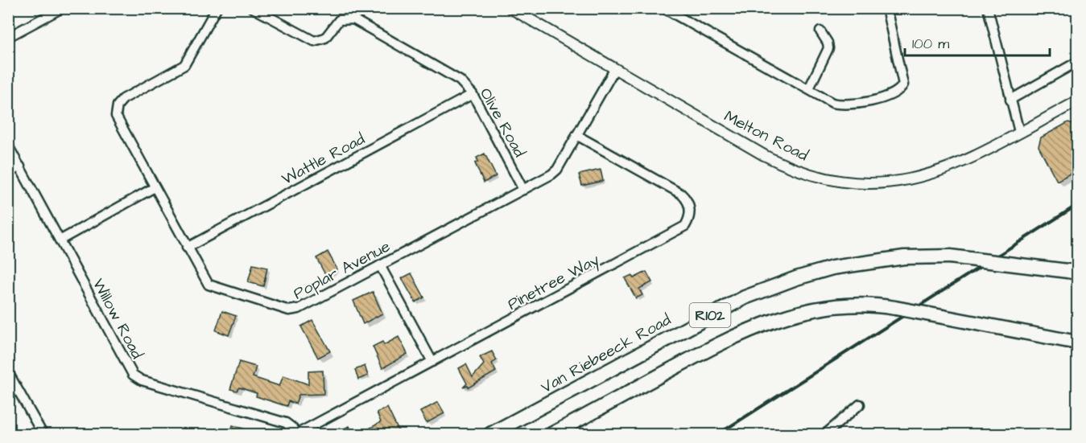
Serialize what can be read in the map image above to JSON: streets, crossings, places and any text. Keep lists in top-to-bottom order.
{
  "streets": {
    "main road": ["R102", "Van Riebeeck Road"],
    "street": [
      "Olive Road",
      "Melton Road",
      "Wattle Road",
      "Poplar Avenue",
      "Pinetree Way",
      "Willow Road"
    ]
  },
  "crossings": [
    ["Olive Road", "Wattle Road"],
    ["Olive Road", "Poplar Avenue"],
    ["Melton Road", "Poplar Avenue"],
    ["Wattle Road", "Poplar Avenue"],
    ["Poplar Avenue", "Pinetree Way"],
    ["Pinetree Way", "Willow Road"]
  ],
  "scale_bar": "100 m"
}
